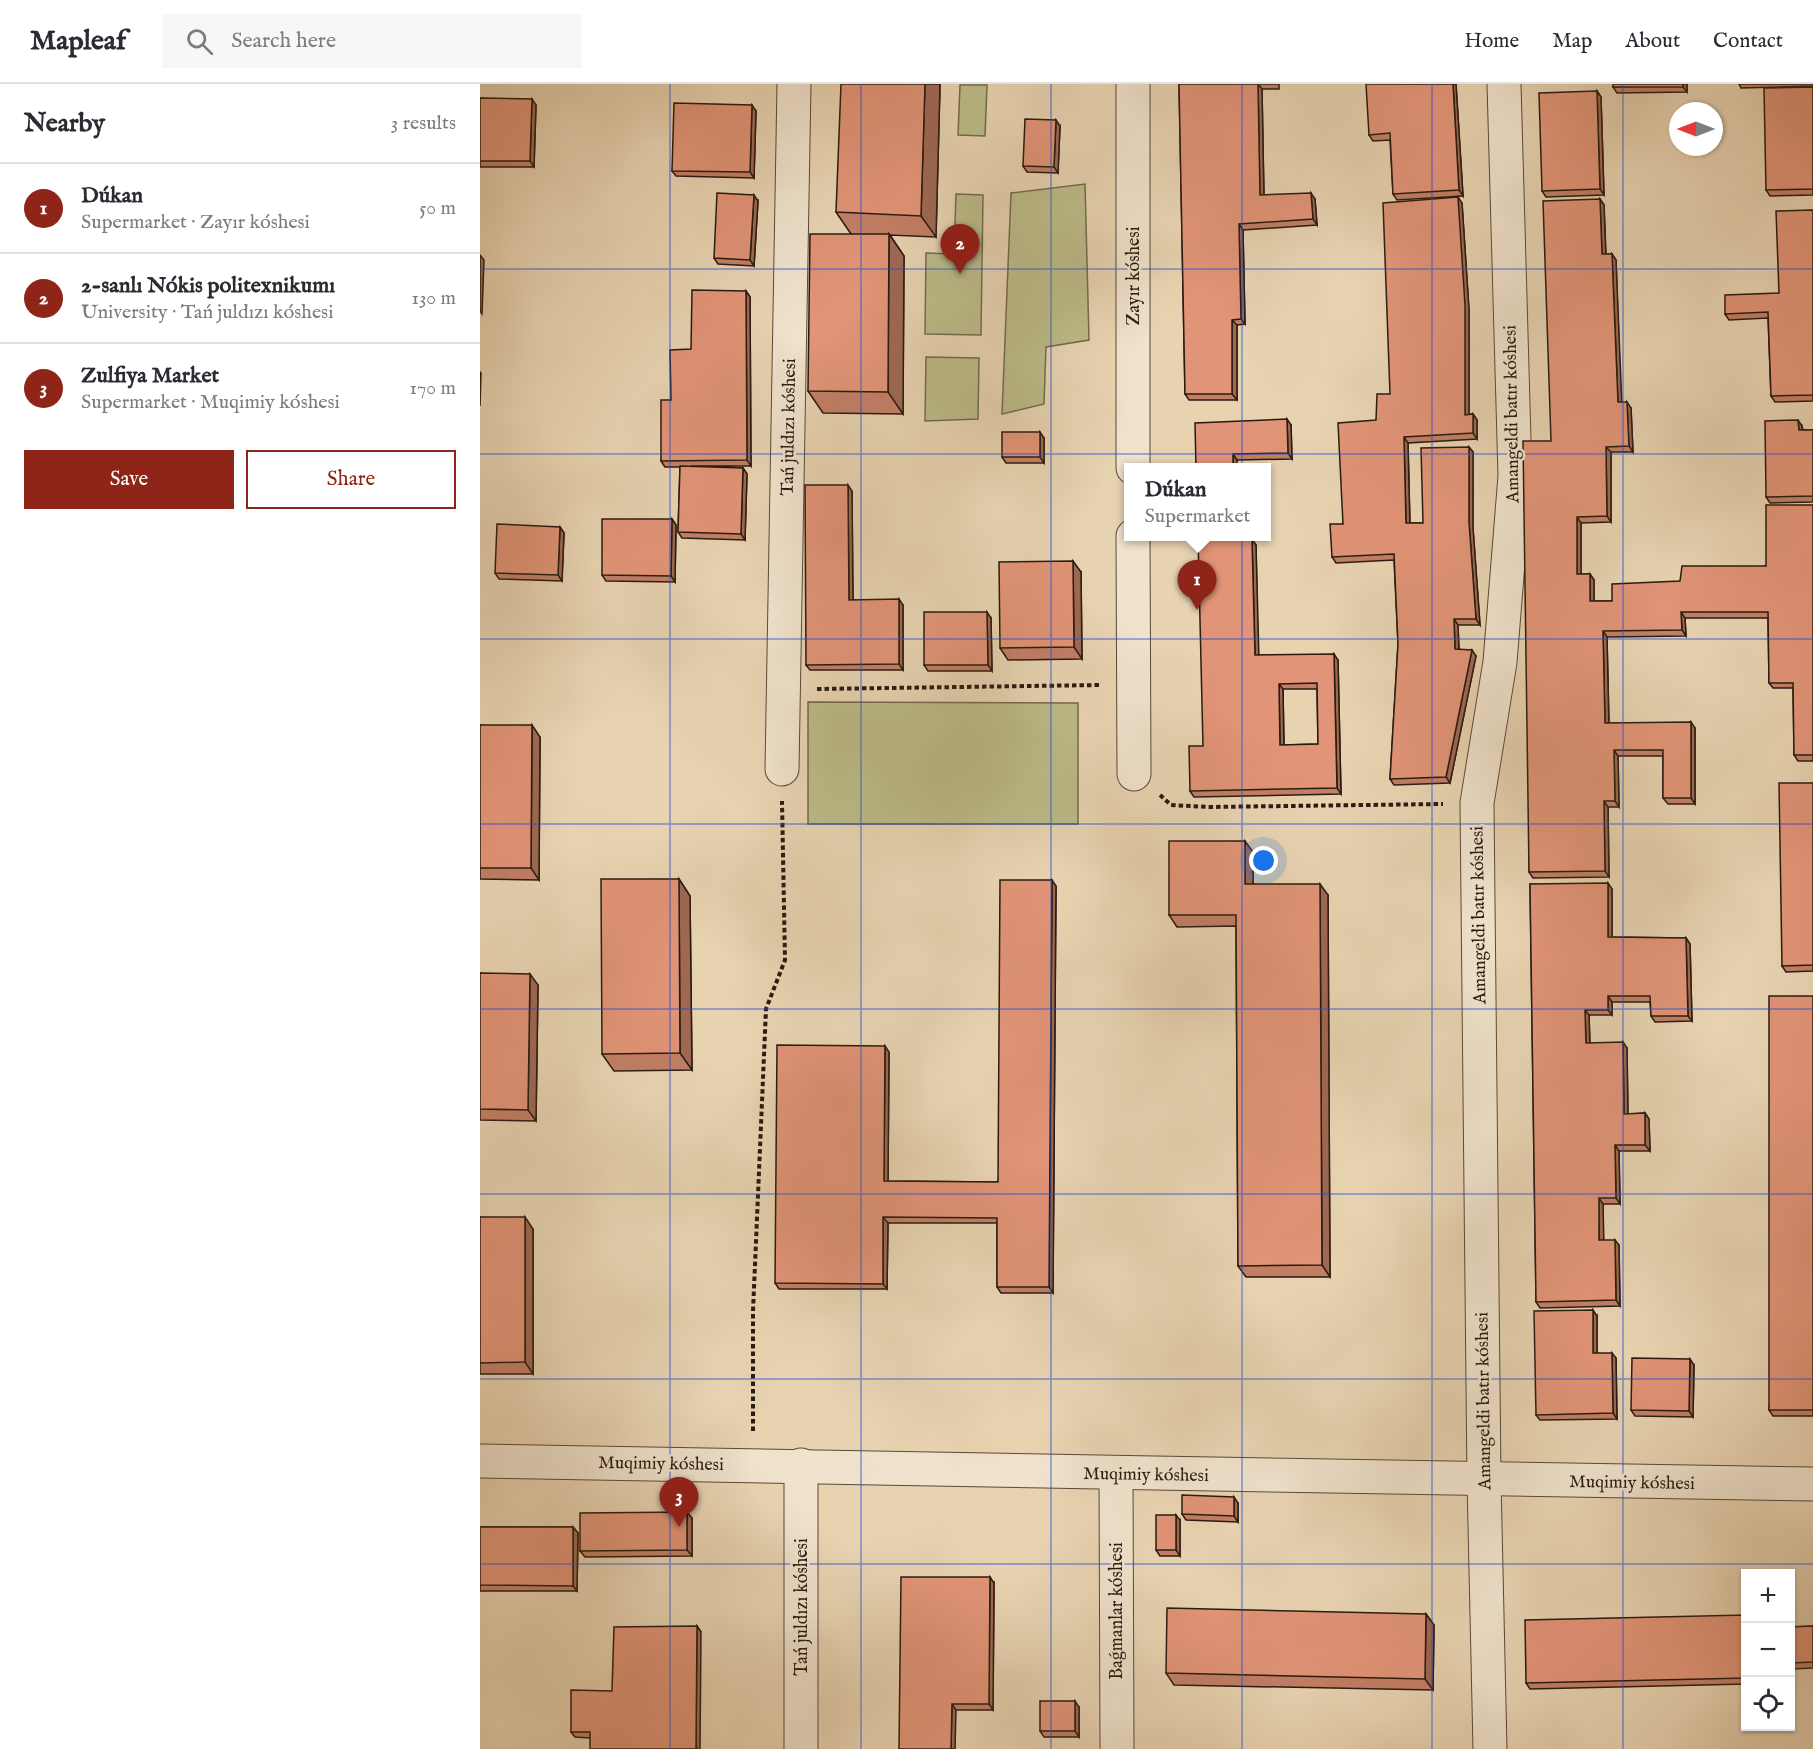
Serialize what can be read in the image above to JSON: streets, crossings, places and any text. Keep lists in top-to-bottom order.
{
  "streets": {
    "street": [
      "Zayır kóshesi",
      "Amangeldi batır kóshesi",
      "Tań juldızı kóshesi",
      "Muqimiy kóshesi",
      "Baǵmanlar kóshesi"
    ]
  },
  "crossings": [
    ["Amangeldi batır kóshesi", "Muqimiy kóshesi"],
    ["Tań juldızı kóshesi", "Muqimiy kóshesi"],
    ["Muqimiy kóshesi", "Baǵmanlar kóshesi"]
  ],
  "north": "left",
  "page": {
    "header": "Mapleaf",
    "search": "Search here",
    "nav": [
      "Home",
      "Map",
      "About",
      "Contact"
    ],
    "heading": ["Nearby", "3 results"],
    "list": [
      {
        "mark": "1",
        "name": "Dúkan",
        "note": "Supermarket · Zayır kóshesi",
        "value": "50 m"
      },
      {
        "mark": "2",
        "name": "2-sanlı Nókis politexnikumı",
        "note": "University · Tań juldızı kóshesi",
        "value": "130 m"
      },
      {
        "mark": "3",
        "name": "Zulfiya Market",
        "note": "Supermarket · Muqimiy kóshesi",
        "value": "170 m"
      }
    ],
    "pins": ["2", "1", "3"],
    "buttons": ["Save", "Share"],
    "popup": ["Dúkan", "Supermarket"],
    "map_buttons": ["+", "−"]
  }
}
